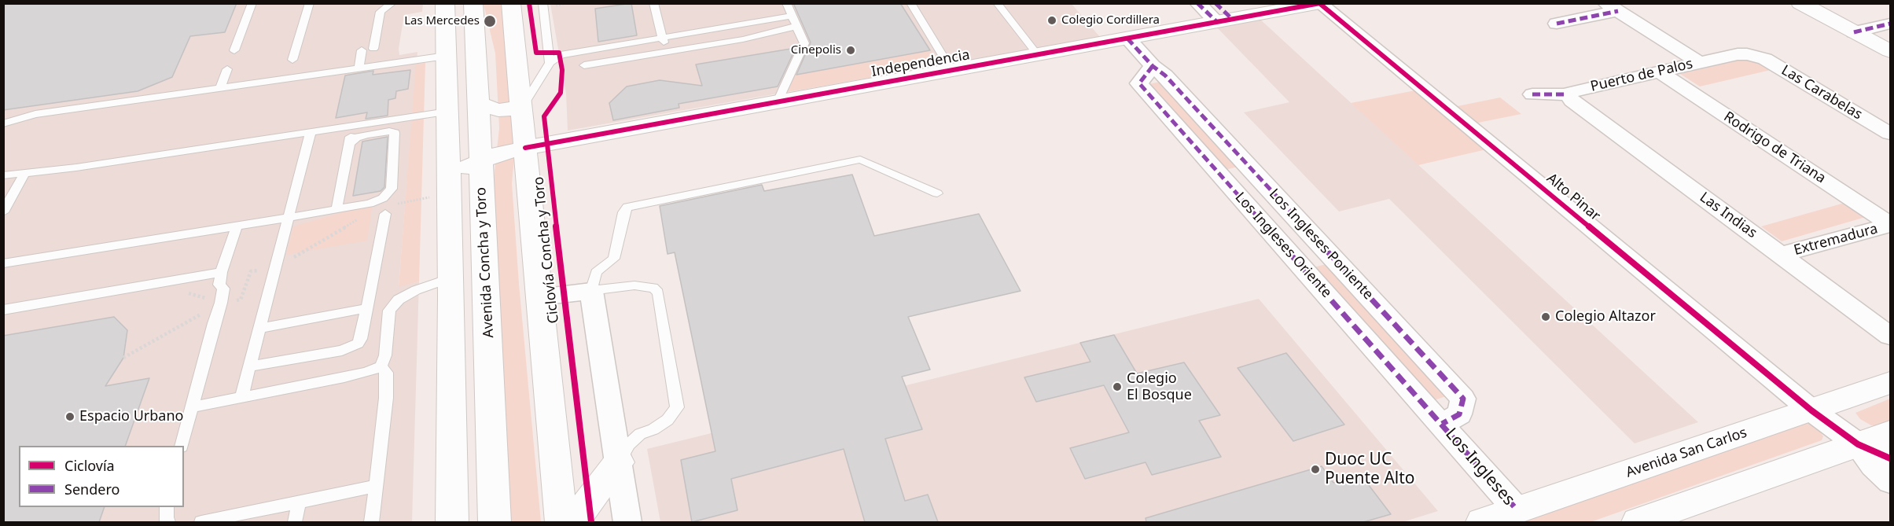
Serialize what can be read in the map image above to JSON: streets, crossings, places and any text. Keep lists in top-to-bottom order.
{
  "streets": {
    "main road": ["Independencia", "Avenida Concha y Toro", "Avenida San Carlos"],
    "street": [
      "Puerto de Palos",
      "Las Carabelas",
      "Rodrigo de Triana",
      "Alto Pinar",
      "Las Indias",
      "Extremadura",
      "Los Ingleses Poniente",
      "Los Ingleses Oriente",
      "Los Ingleses"
    ],
    "cycle path": ["Ciclovía Concha y Toro"]
  },
  "crossings": [
    ["Independencia", "Alto Pinar"],
    ["Independencia", "Avenida Concha y Toro"],
    ["Puerto de Palos", "Las Carabelas"],
    ["Puerto de Palos", "Rodrigo de Triana"],
    ["Puerto de Palos", "Las Indias"],
    ["Rodrigo de Triana", "Extremadura"],
    ["Alto Pinar", "Avenida San Carlos"],
    ["Las Indias", "Extremadura"],
    ["Los Ingleses Poniente", "Los Ingleses Oriente"],
    ["Los Ingleses Poniente", "Los Ingleses"],
    ["Los Ingleses Oriente", "Los Ingleses"],
    ["Avenida San Carlos", "Los Ingleses"]
  ],
  "places": [
    "Colegio Cordillera",
    "Las Mercedes",
    "Cinepolis",
    "Colegio Altazor",
    "Colegio El Bosque",
    "Espacio Urbano",
    "Duoc UC Puente Alto"
  ],
  "legend": ["Ciclovía", "Sendero"]
}
